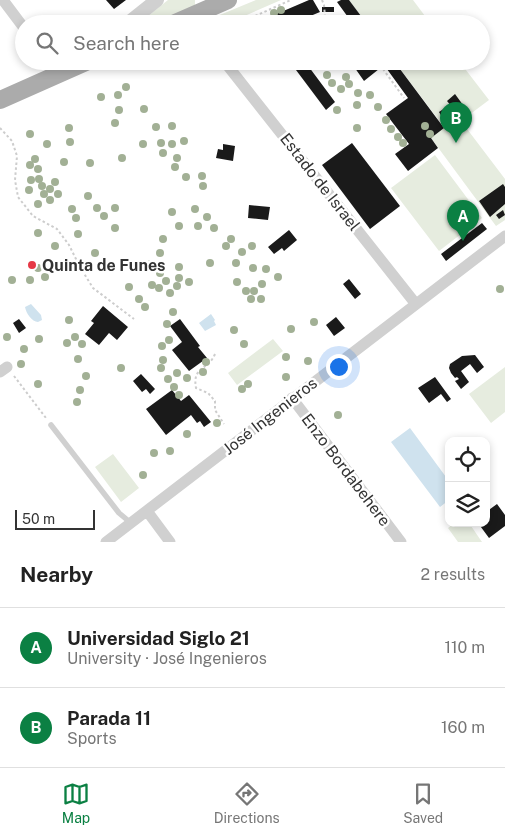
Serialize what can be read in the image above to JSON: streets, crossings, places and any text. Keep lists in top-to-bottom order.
{
  "streets": {
    "street": ["Estado de Israel", "José Ingenieros", "Enzo Bordabehere"]
  },
  "crossings": [
    ["Estado de Israel", "José Ingenieros"],
    ["José Ingenieros", "Enzo Bordabehere"]
  ],
  "places": ["Quinta de Funes"],
  "scale_bar": "50 m",
  "page": {
    "search": "Search here",
    "pins": ["B", "A"],
    "scale": "50 m",
    "heading": ["Nearby", "2 results"],
    "list": [
      {
        "mark": "A",
        "name": "Universidad Siglo 21",
        "note": "University · José Ingenieros",
        "value": "110 m"
      },
      {
        "mark": "B",
        "name": "Parada 11",
        "note": "Sports",
        "value": "160 m"
      }
    ],
    "nav": ["Map", "Directions", "Saved"]
  }
}
